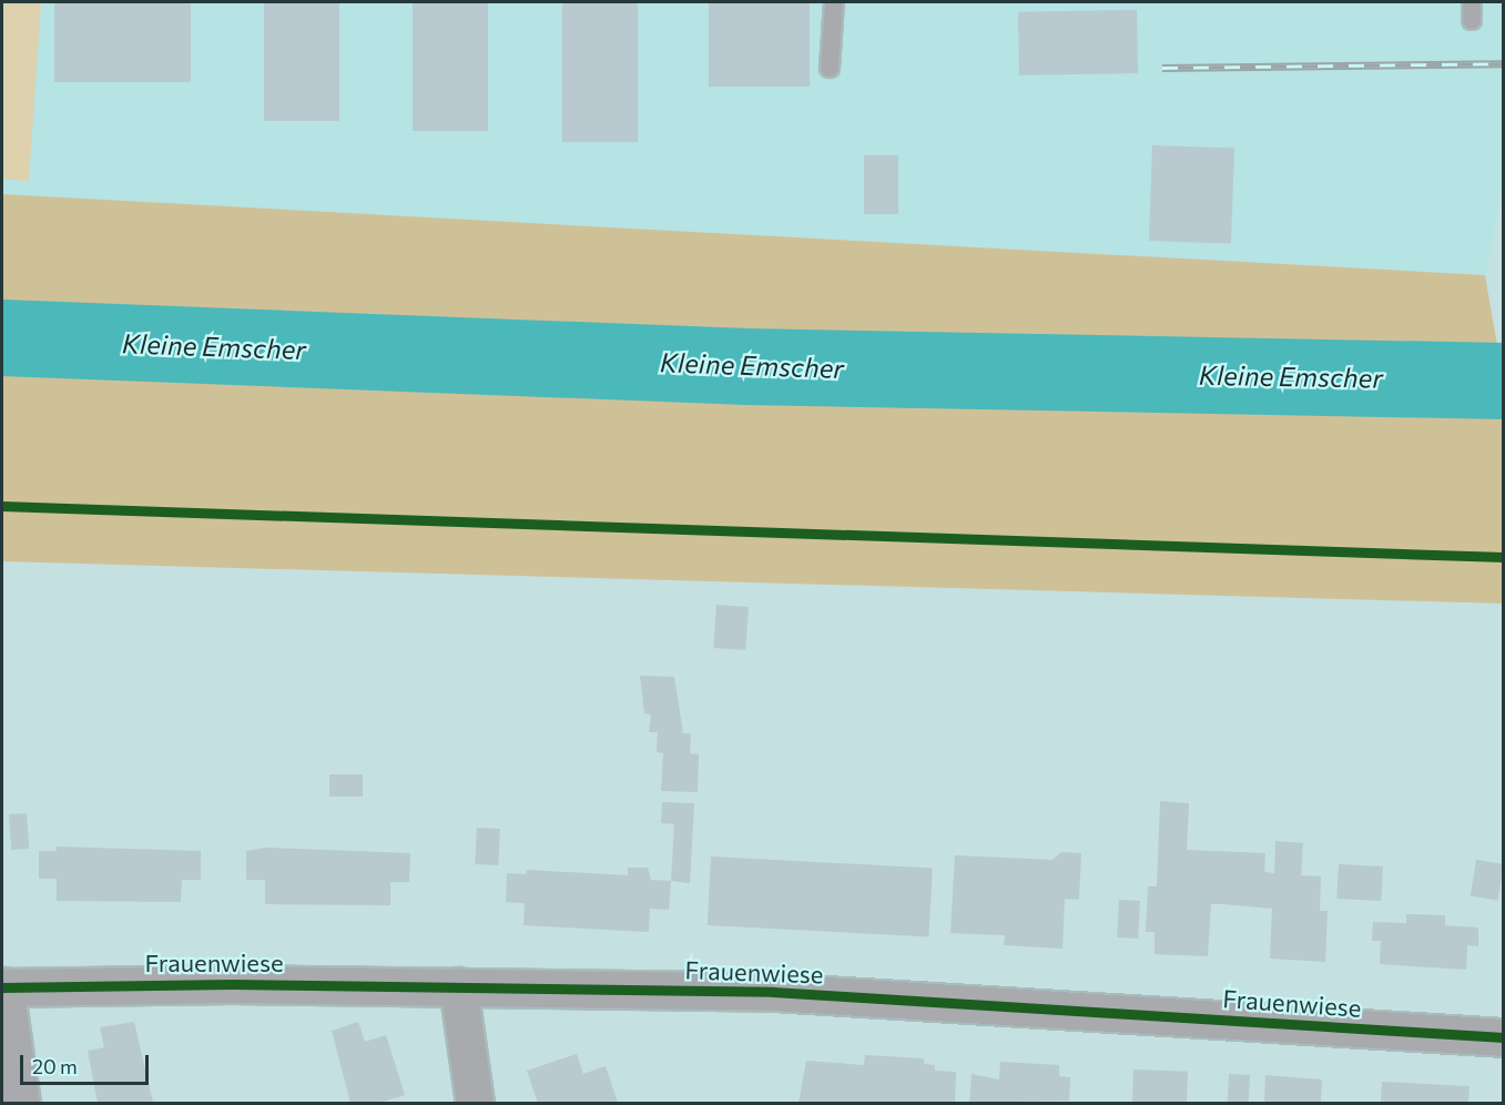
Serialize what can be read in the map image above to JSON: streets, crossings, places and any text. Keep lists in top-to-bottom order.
{
  "streets": {
    "street": ["Frauenwiese"]
  },
  "water": ["Kleine Emscher"],
  "scale_bar": "20 m"
}
